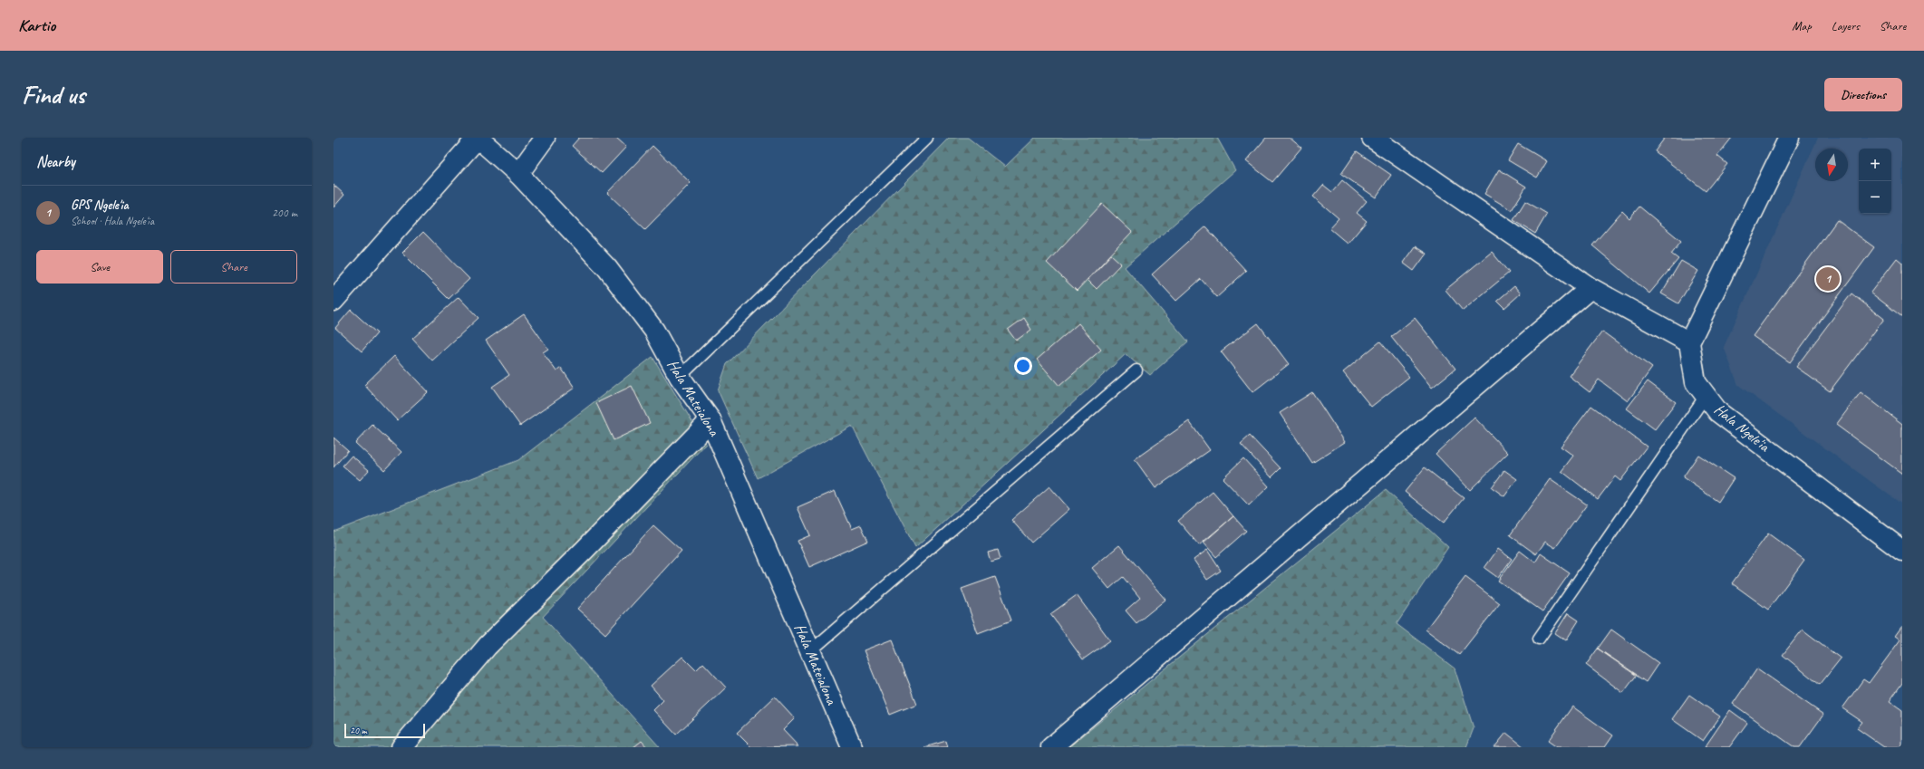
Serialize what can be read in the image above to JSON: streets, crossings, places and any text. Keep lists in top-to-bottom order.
{
  "streets": {
    "street": ["Hala Mateialona", "Hala Ngele'ia"]
  },
  "scale_bar": "20 m",
  "north": "bottom",
  "page": {
    "header": "Kartio",
    "nav": ["Map", "Layers", "Share"],
    "buttons": [
      "Directions",
      ["Save", "Share"]
    ],
    "title": "Find us",
    "heading": "Nearby",
    "map_buttons": ["+", "−"],
    "list": [
      {
        "mark": "1",
        "name": "GPS Ngele'ia",
        "note": "School · Hala Ngele'ia",
        "value": "200 m"
      }
    ],
    "pins": "1",
    "scale": "20 m"
  }
}
